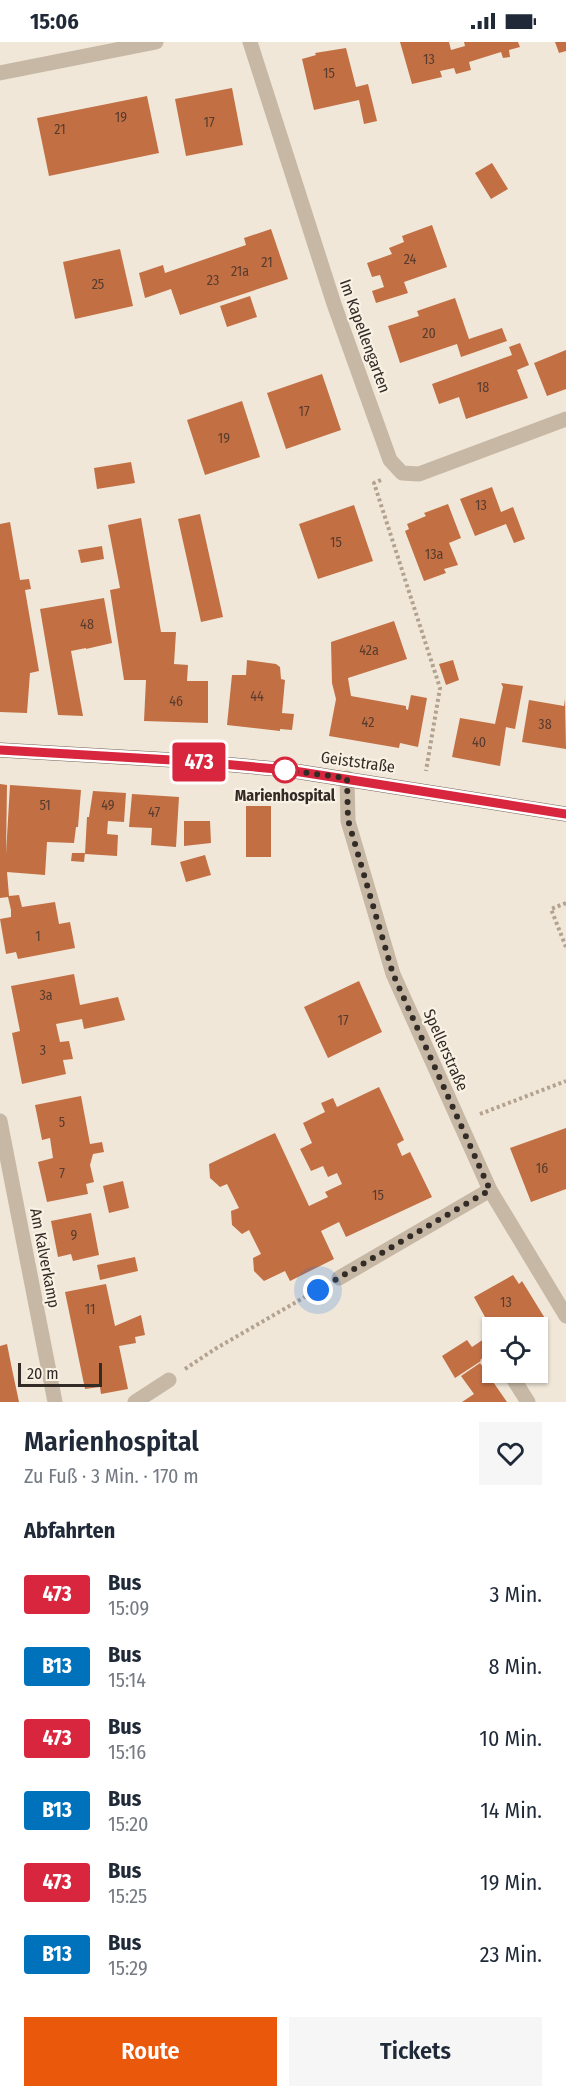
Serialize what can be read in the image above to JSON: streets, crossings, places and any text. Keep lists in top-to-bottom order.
{
  "streets": {
    "main road": ["Geiststraße"],
    "street": ["Im Kapellengarten", "Spellerstraße", "Am Kalverkamp"]
  },
  "crossings": [
    ["Geiststraße", "Spellerstraße"]
  ],
  "places": ["Marienhospital"],
  "lines": ["bus line 473"],
  "house_numbers": [
    "13",
    "15",
    "19",
    "17",
    "21",
    "24",
    "21",
    "21a",
    "23",
    "25",
    "20",
    "18",
    "17",
    "19",
    "13",
    "15",
    "13a",
    "48",
    "42a",
    "44",
    "46",
    "42",
    "38",
    "40",
    "51",
    "49",
    "47",
    "1",
    "3a",
    "17",
    "3",
    "5",
    "16",
    "7",
    "15",
    "9",
    "13",
    "11"
  ],
  "scale_bar": "20 m",
  "page": {
    "status": "15:06",
    "on_map": "473",
    "scale": "20 m",
    "heading": [
      ["Marienhospital", "Zu Fuß · 3 Min. · 170 m"],
      "Abfahrten"
    ],
    "list": [
      {
        "mark": "473",
        "name": "Bus",
        "note": "15:09",
        "value": "3 Min."
      },
      {
        "mark": "B13",
        "name": "Bus",
        "note": "15:14",
        "value": "8 Min."
      },
      {
        "mark": "473",
        "name": "Bus",
        "note": "15:16",
        "value": "10 Min."
      },
      {
        "mark": "B13",
        "name": "Bus",
        "note": "15:20",
        "value": "14 Min."
      },
      {
        "mark": "473",
        "name": "Bus",
        "note": "15:25",
        "value": "19 Min."
      },
      {
        "mark": "B13",
        "name": "Bus",
        "note": "15:29",
        "value": "23 Min."
      }
    ],
    "buttons": ["Route", "Tickets"]
  }
}
